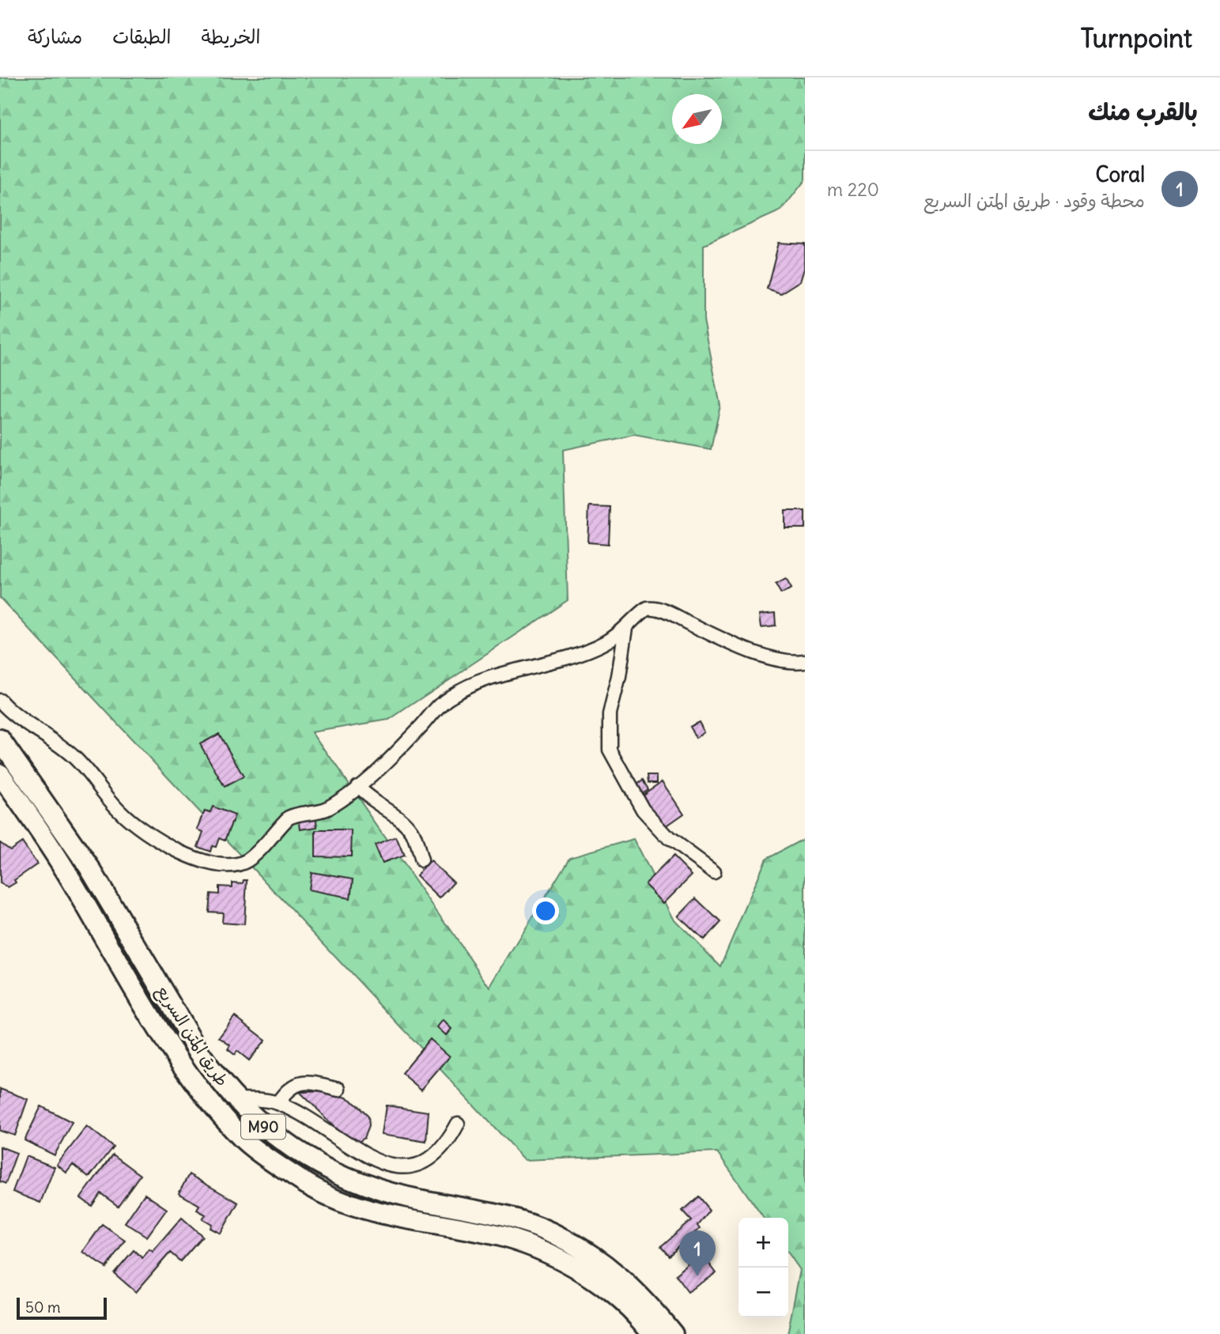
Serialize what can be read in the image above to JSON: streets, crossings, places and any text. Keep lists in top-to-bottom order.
{
  "streets": {
    "highway": ["طريق المتن السريع", "M90"]
  },
  "scale_bar": "50 m",
  "north": "bottom left",
  "page": {
    "header": "Turnpoint",
    "nav": ["الخريطة", "الطبقات", "مشاركة"],
    "heading": "بالقرب منك",
    "list": [
      {
        "mark": "1",
        "name": "Coral",
        "note": "محطة وقود · طريق المتن السريع",
        "value": "220 m"
      }
    ],
    "map_buttons": ["+", "−"],
    "pins": "1",
    "scale": "50 m"
  }
}
